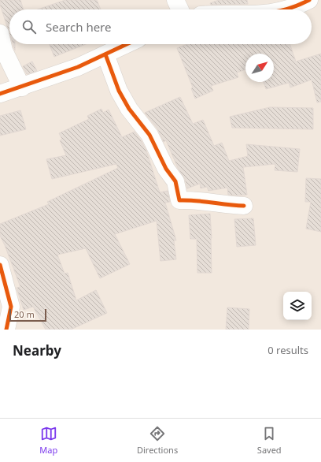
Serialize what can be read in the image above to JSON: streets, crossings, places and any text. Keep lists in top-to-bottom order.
{
  "scale_bar": "20 m",
  "north": "top right",
  "page": {
    "search": "Search here",
    "scale": "20 m",
    "heading": ["Nearby", "0 results"],
    "nav": ["Map", "Directions", "Saved"]
  }
}
